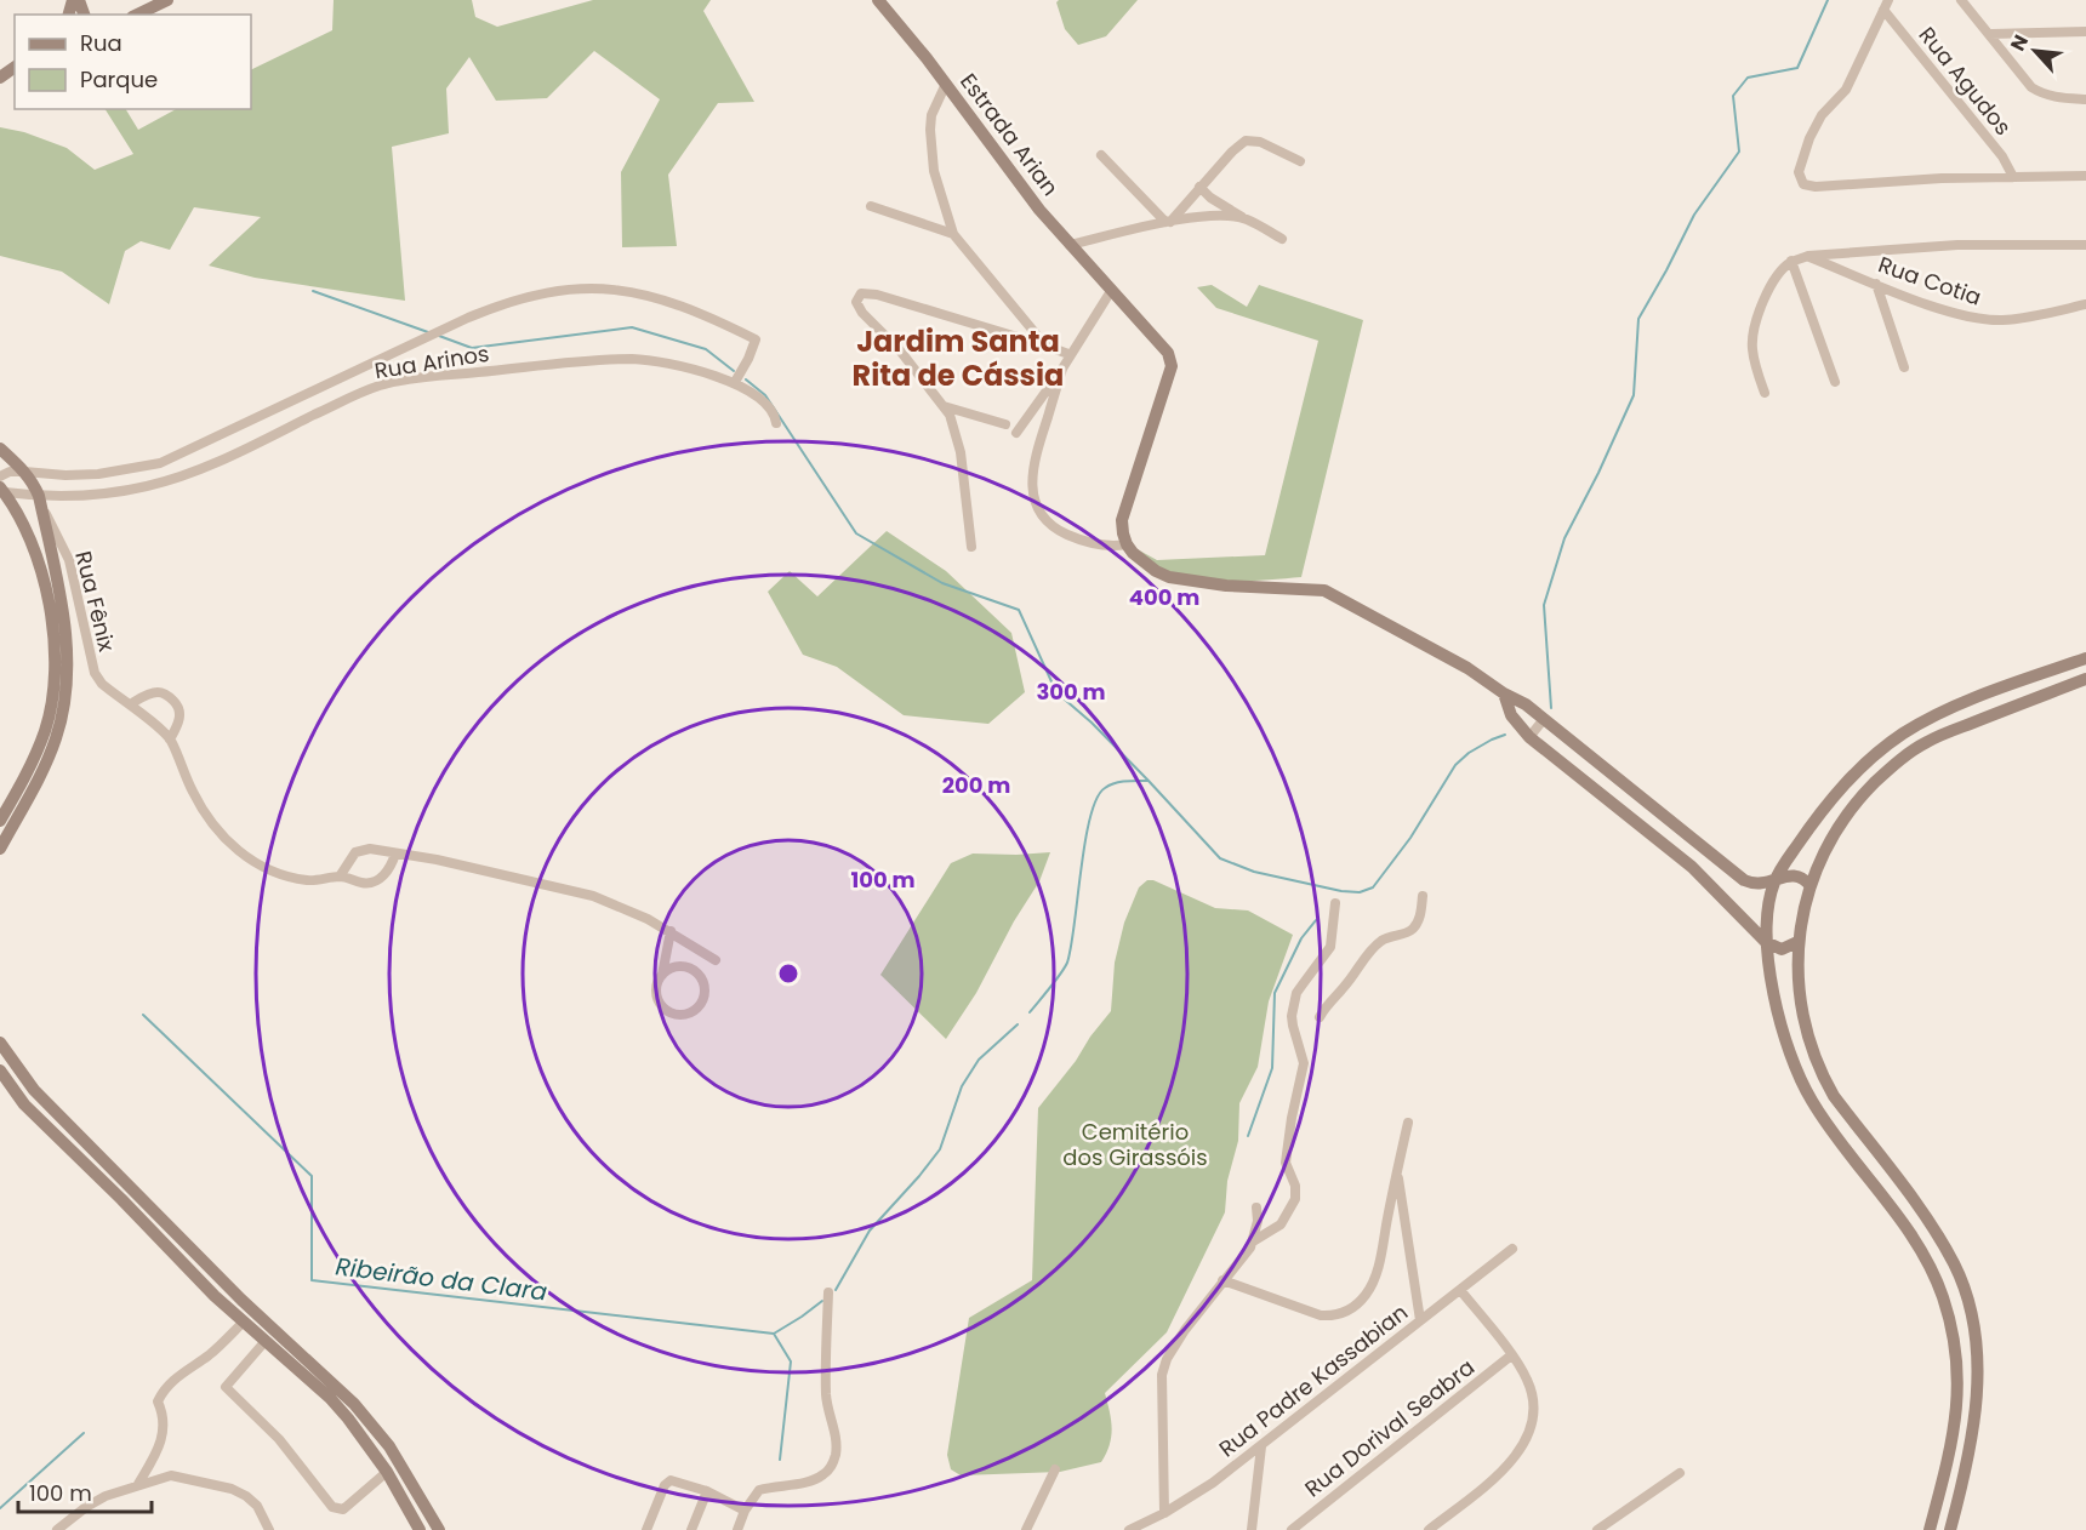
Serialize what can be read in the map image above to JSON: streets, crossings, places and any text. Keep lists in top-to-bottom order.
{
  "streets": {
    "street": [
      "Rua Agudos",
      "Estrada Arian",
      "Rua Cotia",
      "Rua Arinos",
      "Rua Fênix",
      "Rua Padre Kassabian",
      "Rua Dorival Seabra"
    ]
  },
  "crossings": [
    ["Rua Arinos", "Rua Fênix"]
  ],
  "districts": ["Jardim Santa Rita de Cássia"],
  "water": ["Ribeirão da Clara"],
  "parks": ["Cemitério dos Girassóis"],
  "legend": ["Rua", "Parque"],
  "scale_bar": "100 m",
  "north": "top left",
  "rings": [
    "400 m",
    "300 m",
    "200 m",
    "100 m"
  ]
}
